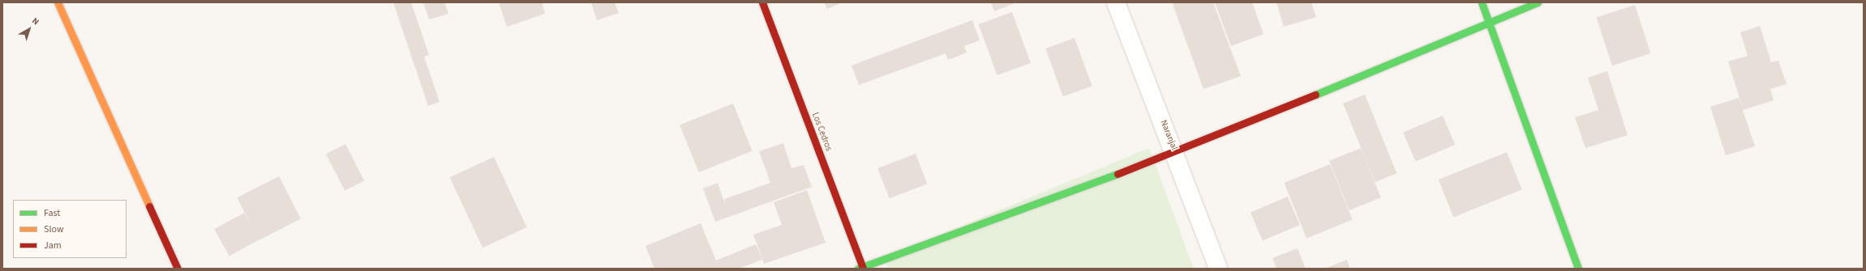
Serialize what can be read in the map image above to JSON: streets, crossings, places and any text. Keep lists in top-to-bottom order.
{
  "streets": {
    "street": ["Los Cedros", "Naranjal"]
  },
  "legend": ["Fast", "Slow", "Jam"],
  "north": "top right"
}
